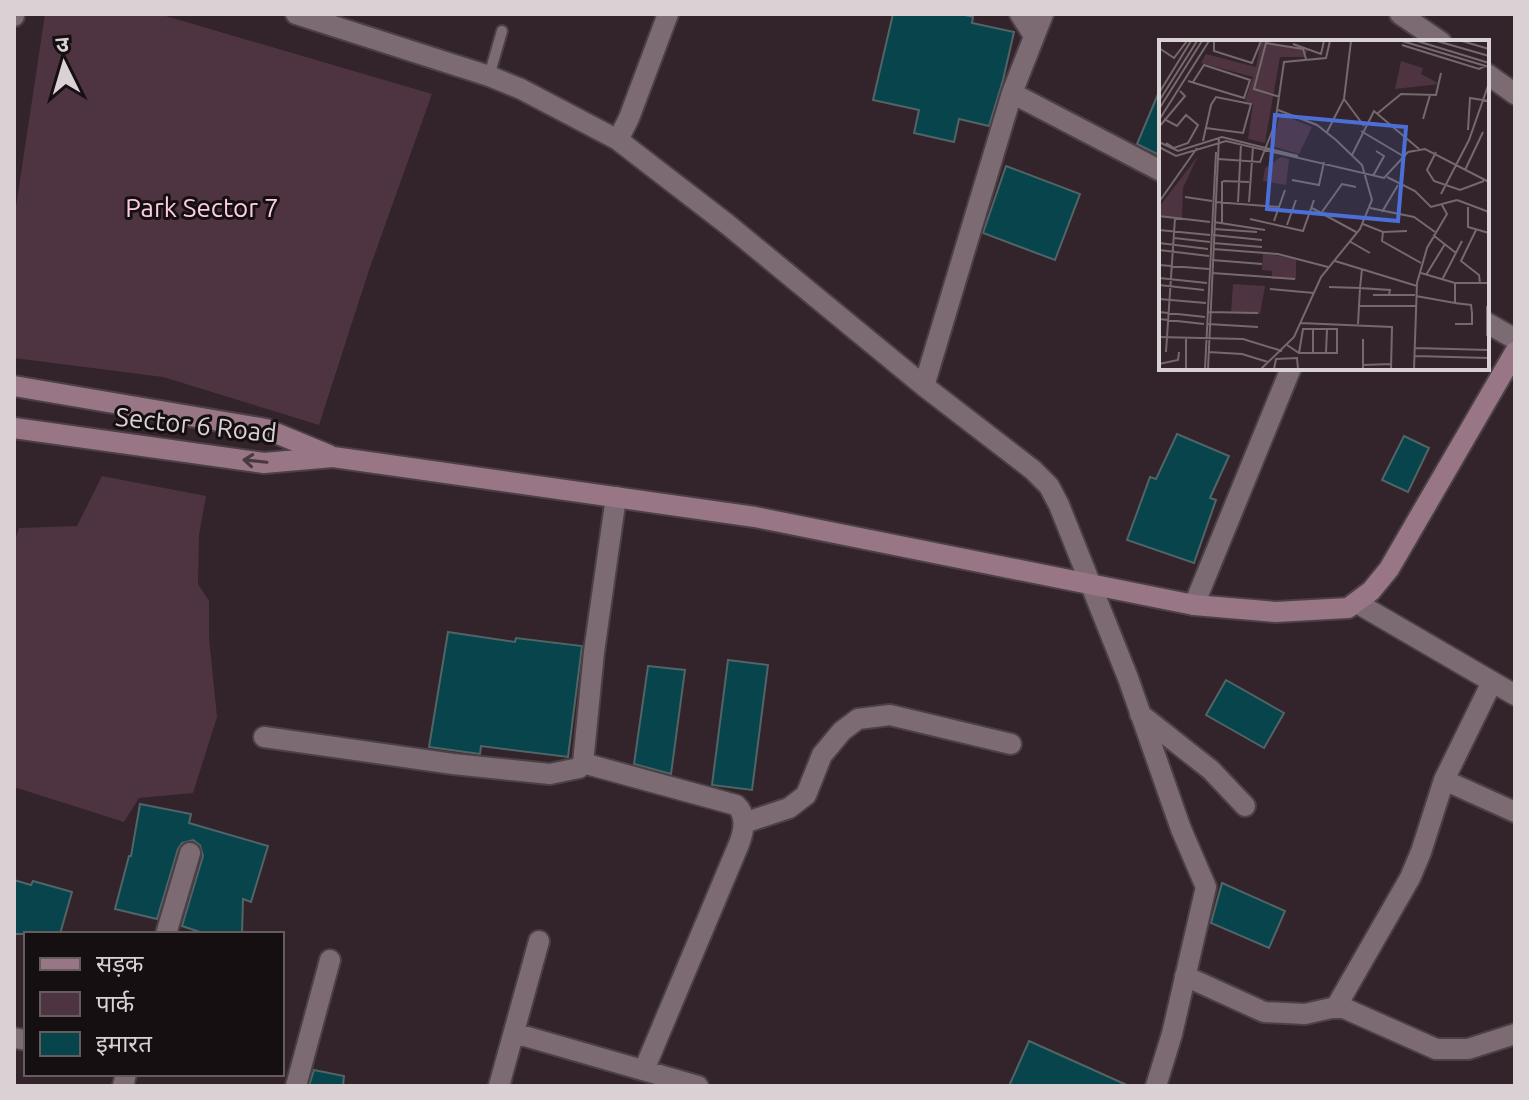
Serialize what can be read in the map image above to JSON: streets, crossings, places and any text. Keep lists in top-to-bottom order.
{
  "streets": {
    "street": ["Sector 6 Road"]
  },
  "parks": ["Park Sector 7"],
  "legend": ["सड़क", "पार्क", "इमारत"],
  "north": "top"
}
